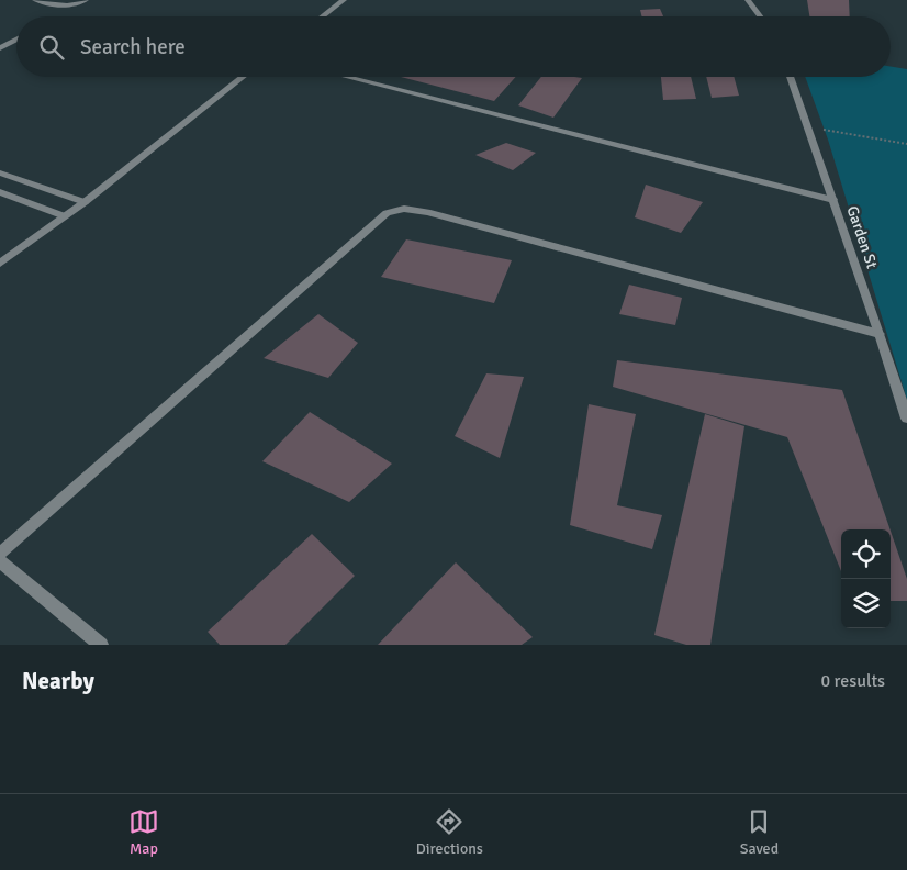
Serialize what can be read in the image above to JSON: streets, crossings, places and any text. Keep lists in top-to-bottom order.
{
  "streets": {
    "street": ["Garden St"]
  },
  "page": {
    "search": "Search here",
    "heading": ["Nearby", "0 results"],
    "nav": ["Map", "Directions", "Saved"]
  }
}
